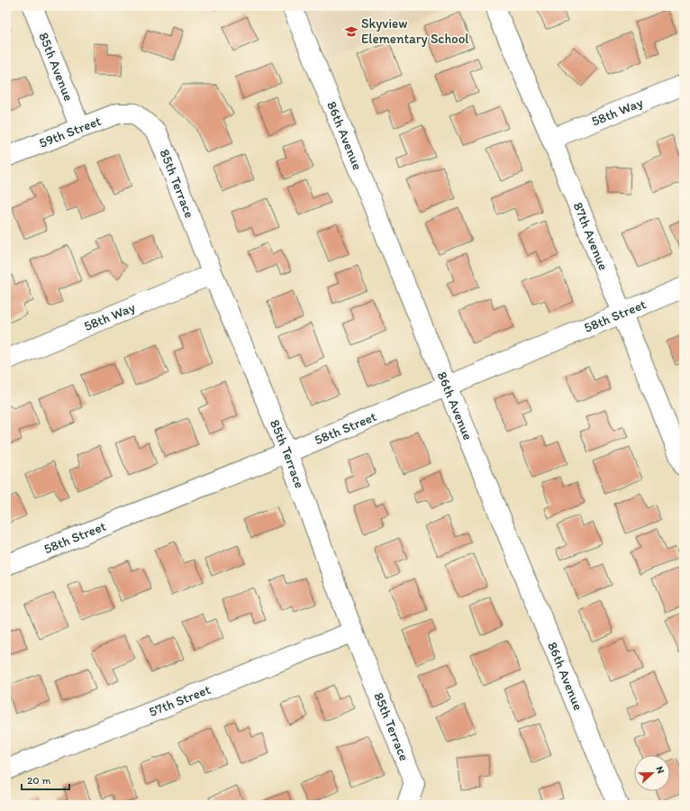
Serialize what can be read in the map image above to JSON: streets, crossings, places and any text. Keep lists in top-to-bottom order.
{
  "streets": {
    "street": [
      "85th Avenue",
      "58th Way",
      "59th Street",
      "86th Avenue",
      "85th Terrace",
      "87th Avenue",
      "58th Street",
      "57th Street"
    ]
  },
  "crossings": [
    ["85th Avenue", "59th Street"],
    ["58th Way", "85th Terrace"],
    ["58th Way", "87th Avenue"],
    ["59th Street", "85th Terrace"],
    ["86th Avenue", "58th Street"],
    ["85th Terrace", "58th Street"],
    ["85th Terrace", "57th Street"],
    ["87th Avenue", "58th Street"]
  ],
  "places": {
    "school or university": ["Skyview Elementary School"]
  },
  "scale_bar": "20 m",
  "north": "right"
}
